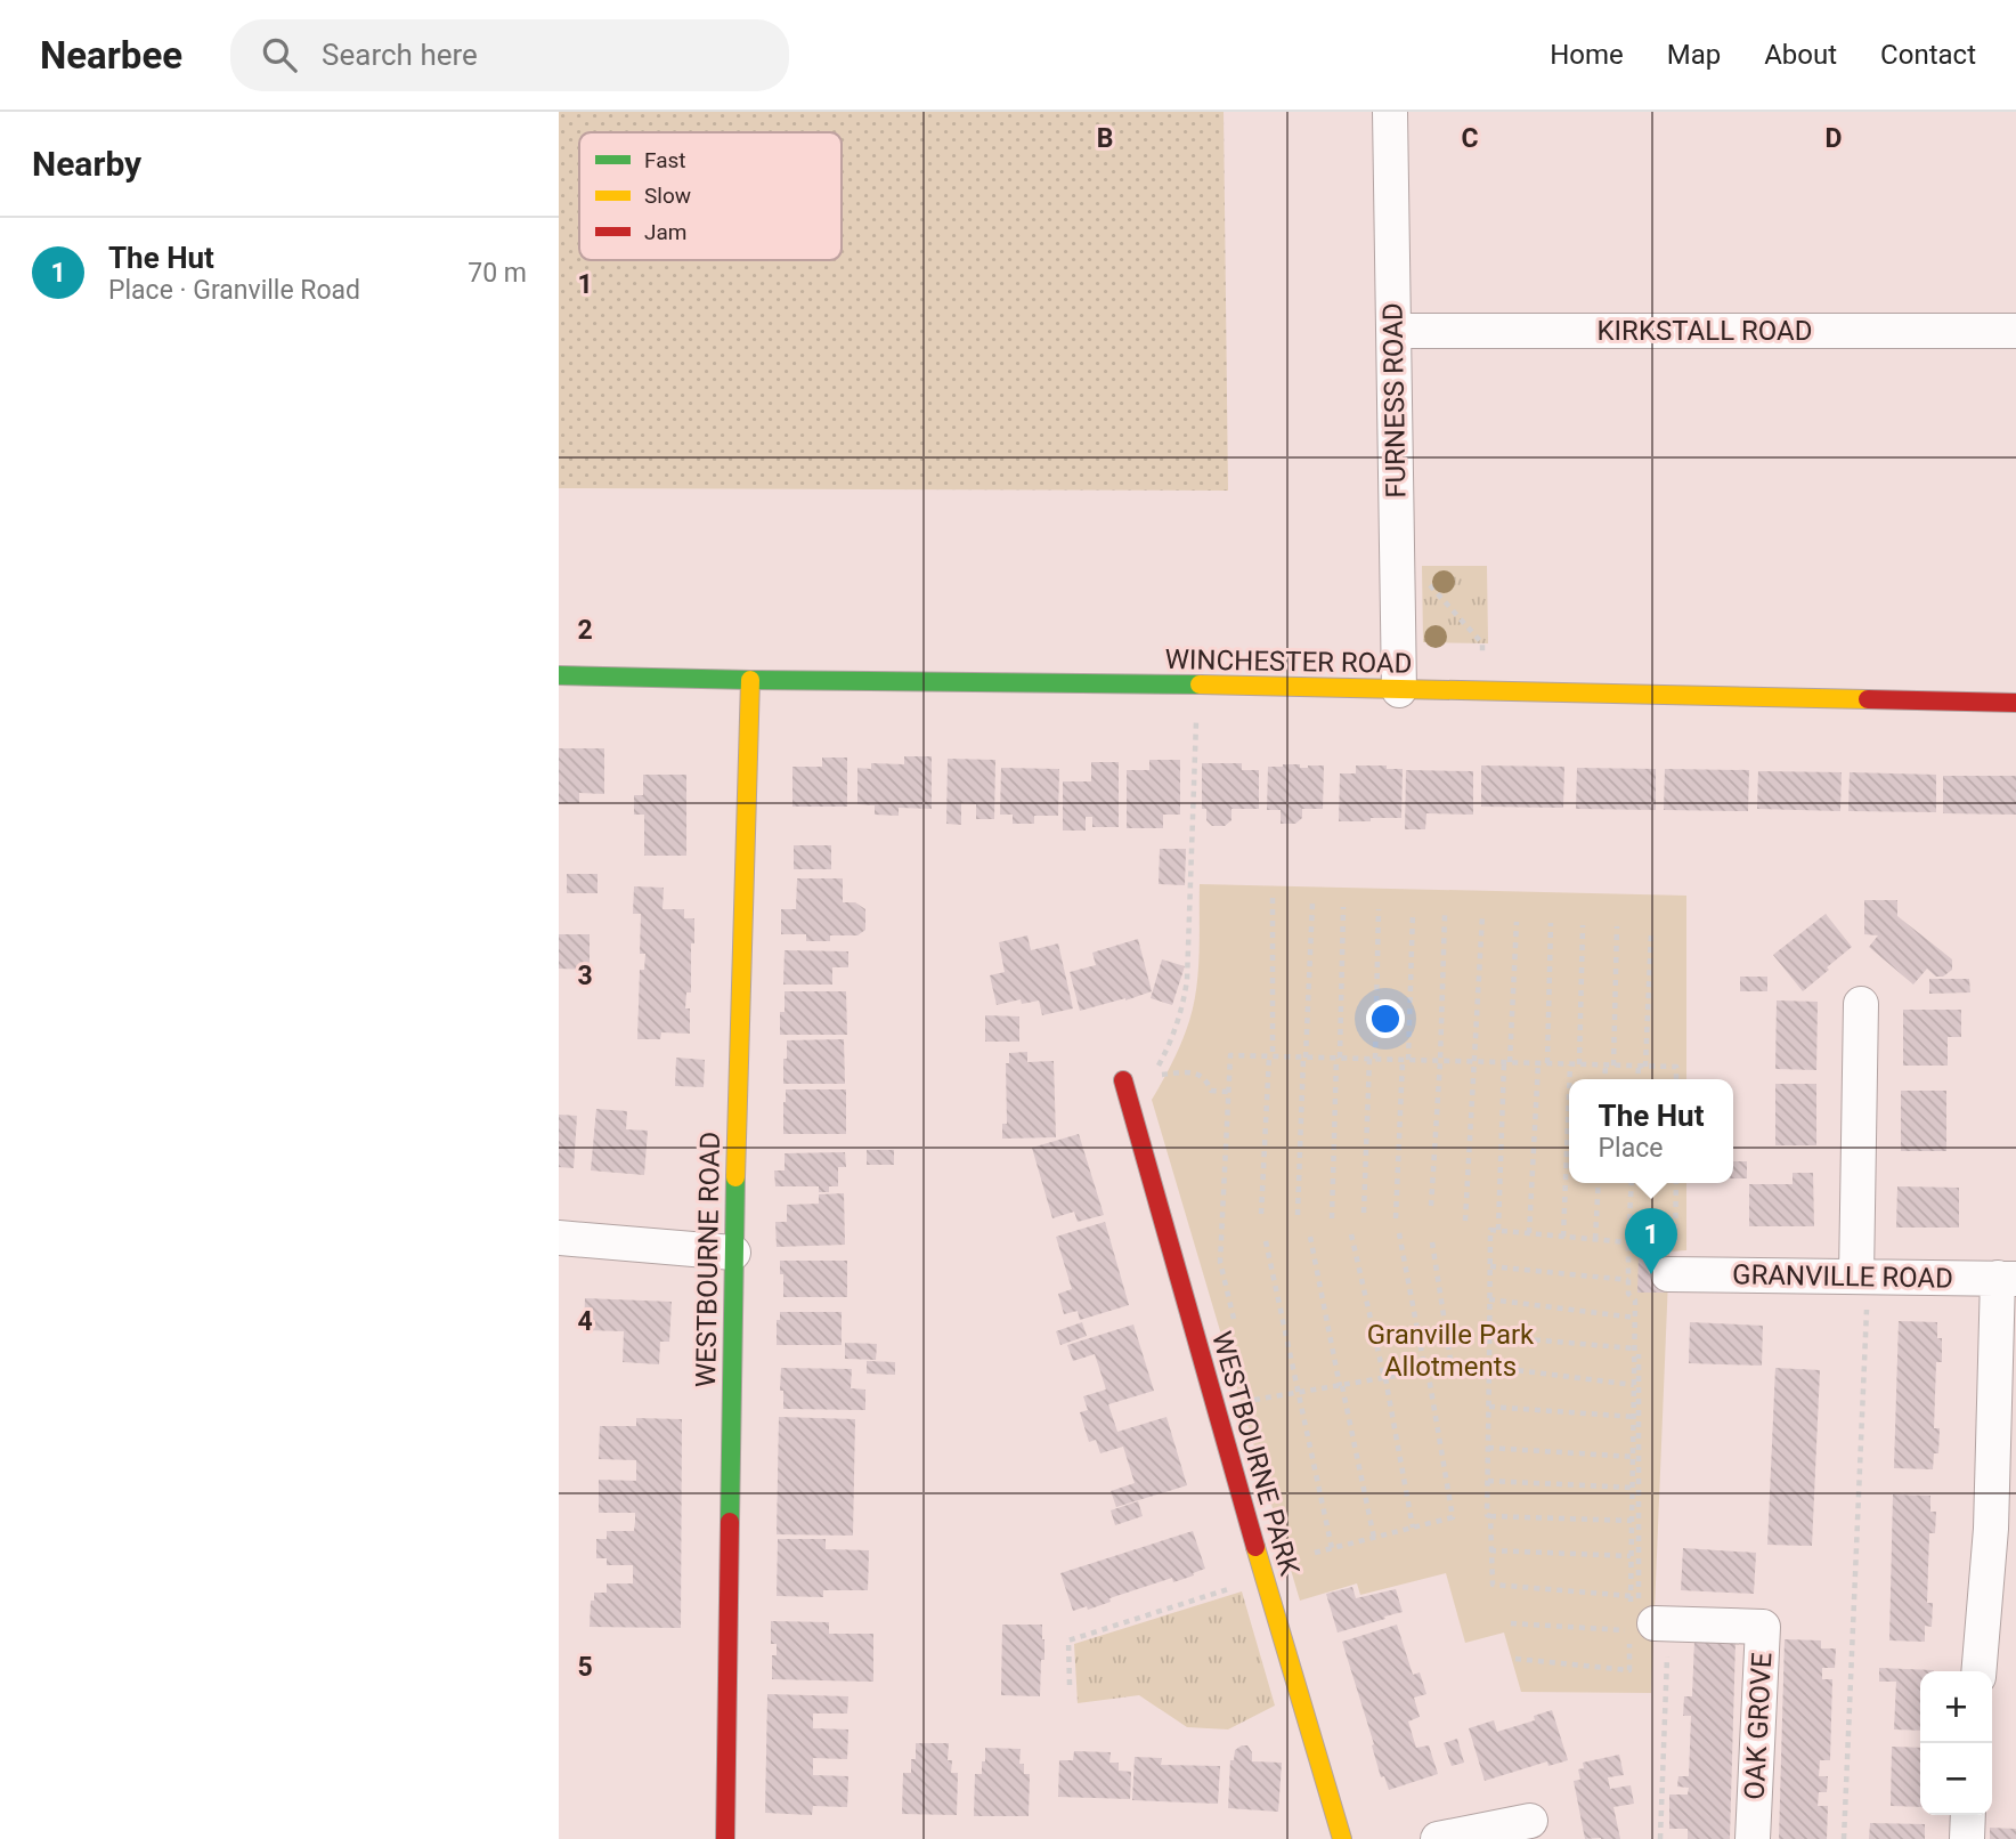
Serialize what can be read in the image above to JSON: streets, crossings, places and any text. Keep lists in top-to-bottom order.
{
  "streets": {
    "street": [
      "KIRKSTALL ROAD",
      "FURNESS ROAD",
      "WINCHESTER ROAD",
      "WESTBOURNE ROAD",
      "GRANVILLE ROAD",
      "WESTBOURNE PARK",
      "OAK GROVE"
    ]
  },
  "crossings": [
    ["KIRKSTALL ROAD", "FURNESS ROAD"],
    ["FURNESS ROAD", "WINCHESTER ROAD"],
    ["WINCHESTER ROAD", "WESTBOURNE ROAD"]
  ],
  "parks": ["Granville Park Allotments"],
  "legend": ["Fast", "Slow", "Jam"],
  "page": {
    "header": "Nearbee",
    "search": "Search here",
    "nav": [
      "Home",
      "Map",
      "About",
      "Contact"
    ],
    "heading": "Nearby",
    "list": [
      {
        "mark": "1",
        "name": "The Hut",
        "note": "Place · Granville Road",
        "value": "70 m"
      }
    ],
    "popup": ["The Hut", "Place"],
    "pins": "1",
    "map_buttons": ["+", "−"]
  },
  "grid": {
    "columns": ["B", "C", "D"],
    "rows": [
      "1",
      "2",
      "3",
      "4",
      "5"
    ]
  }
}
